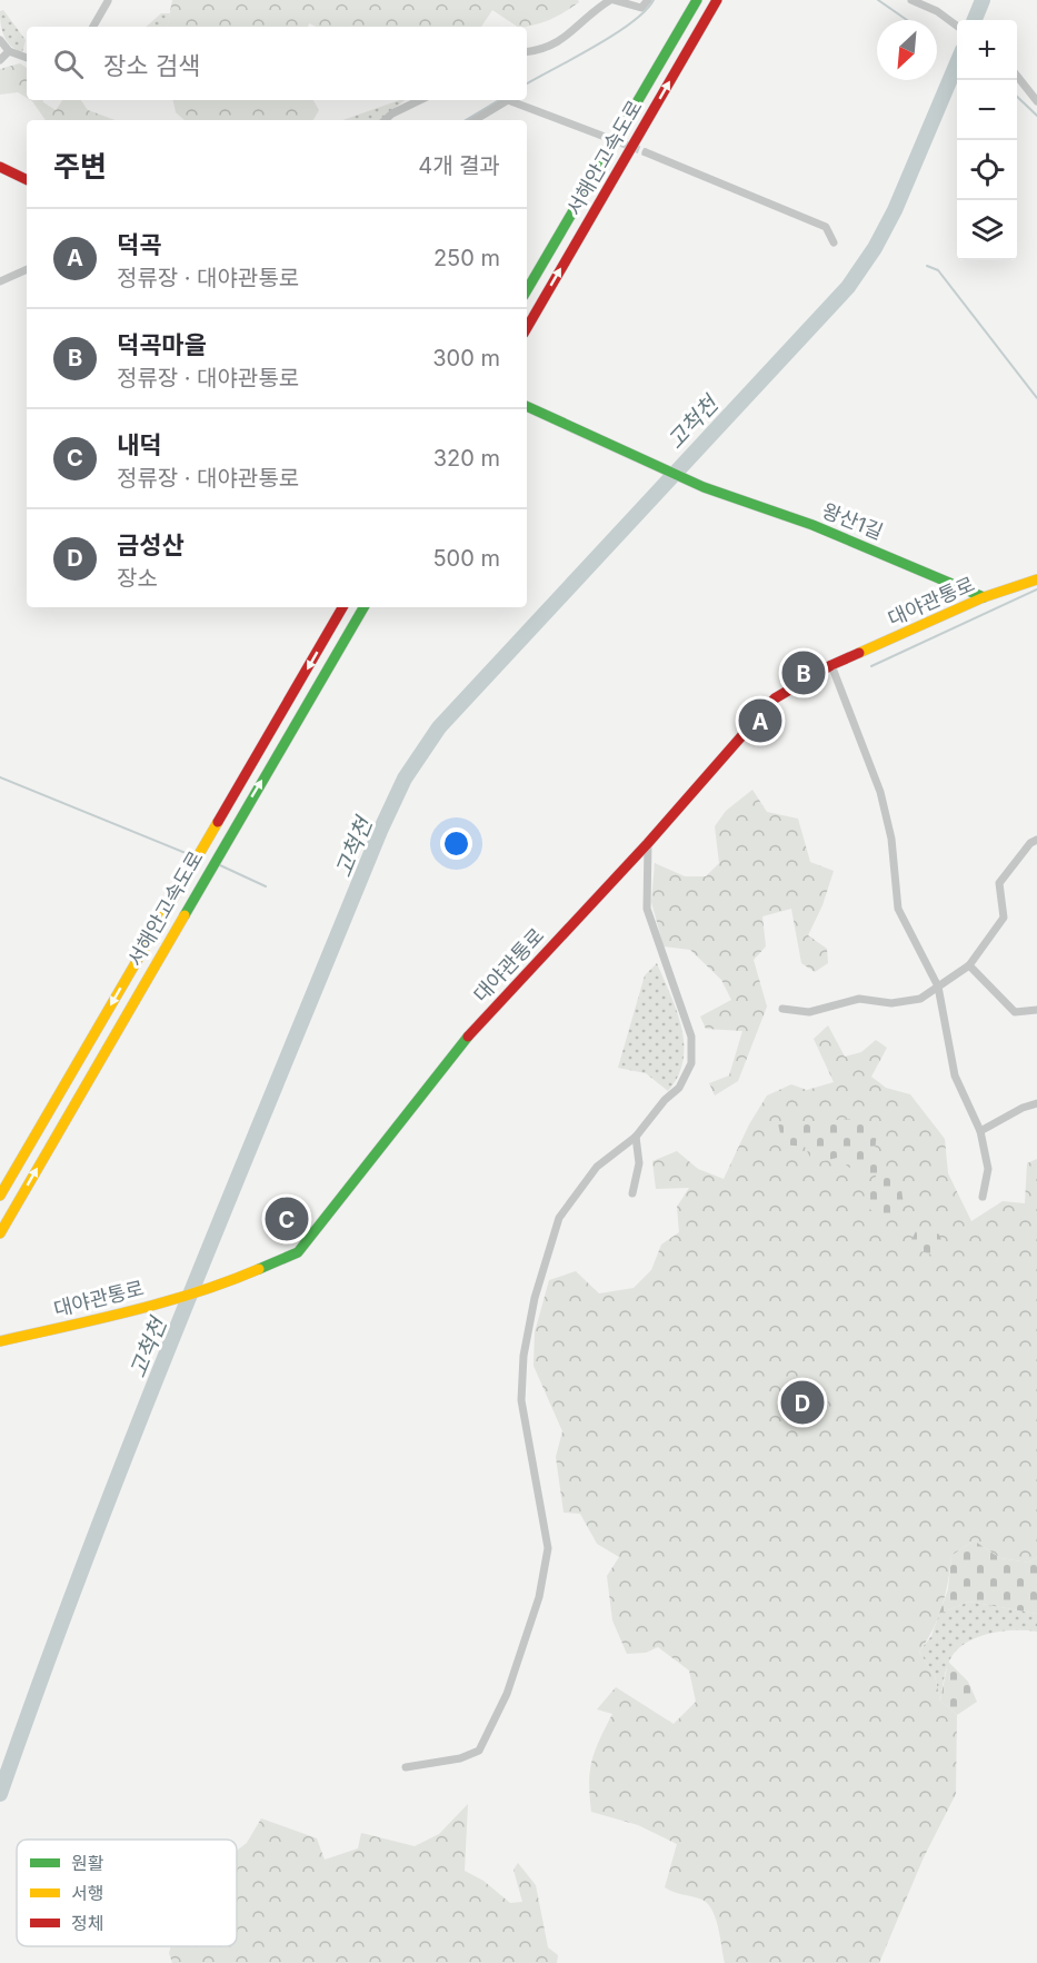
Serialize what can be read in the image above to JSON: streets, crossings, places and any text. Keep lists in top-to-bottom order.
{
  "streets": {
    "main road": ["서해안고속도로", "왕산1길", "대야관통로"]
  },
  "crossings": [
    ["왕산1길", "대야관통로"]
  ],
  "water": ["고척천"],
  "legend": ["원활", "서행", "정체"],
  "north": "bottom left",
  "page": {
    "map_buttons": ["+", "−"],
    "search": "장소 검색",
    "heading": ["주변", "4개 결과"],
    "list": [
      {
        "mark": "A",
        "name": "덕곡",
        "note": "정류장 · 대야관통로",
        "value": "250 m"
      },
      {
        "mark": "B",
        "name": "덕곡마을",
        "note": "정류장 · 대야관통로",
        "value": "300 m"
      },
      {
        "mark": "C",
        "name": "내덕",
        "note": "정류장 · 대야관통로",
        "value": "320 m"
      },
      {
        "mark": "D",
        "name": "금성산",
        "note": "장소",
        "value": "500 m"
      }
    ],
    "pins": [
      "B",
      "A",
      "C",
      "D"
    ]
  }
}
